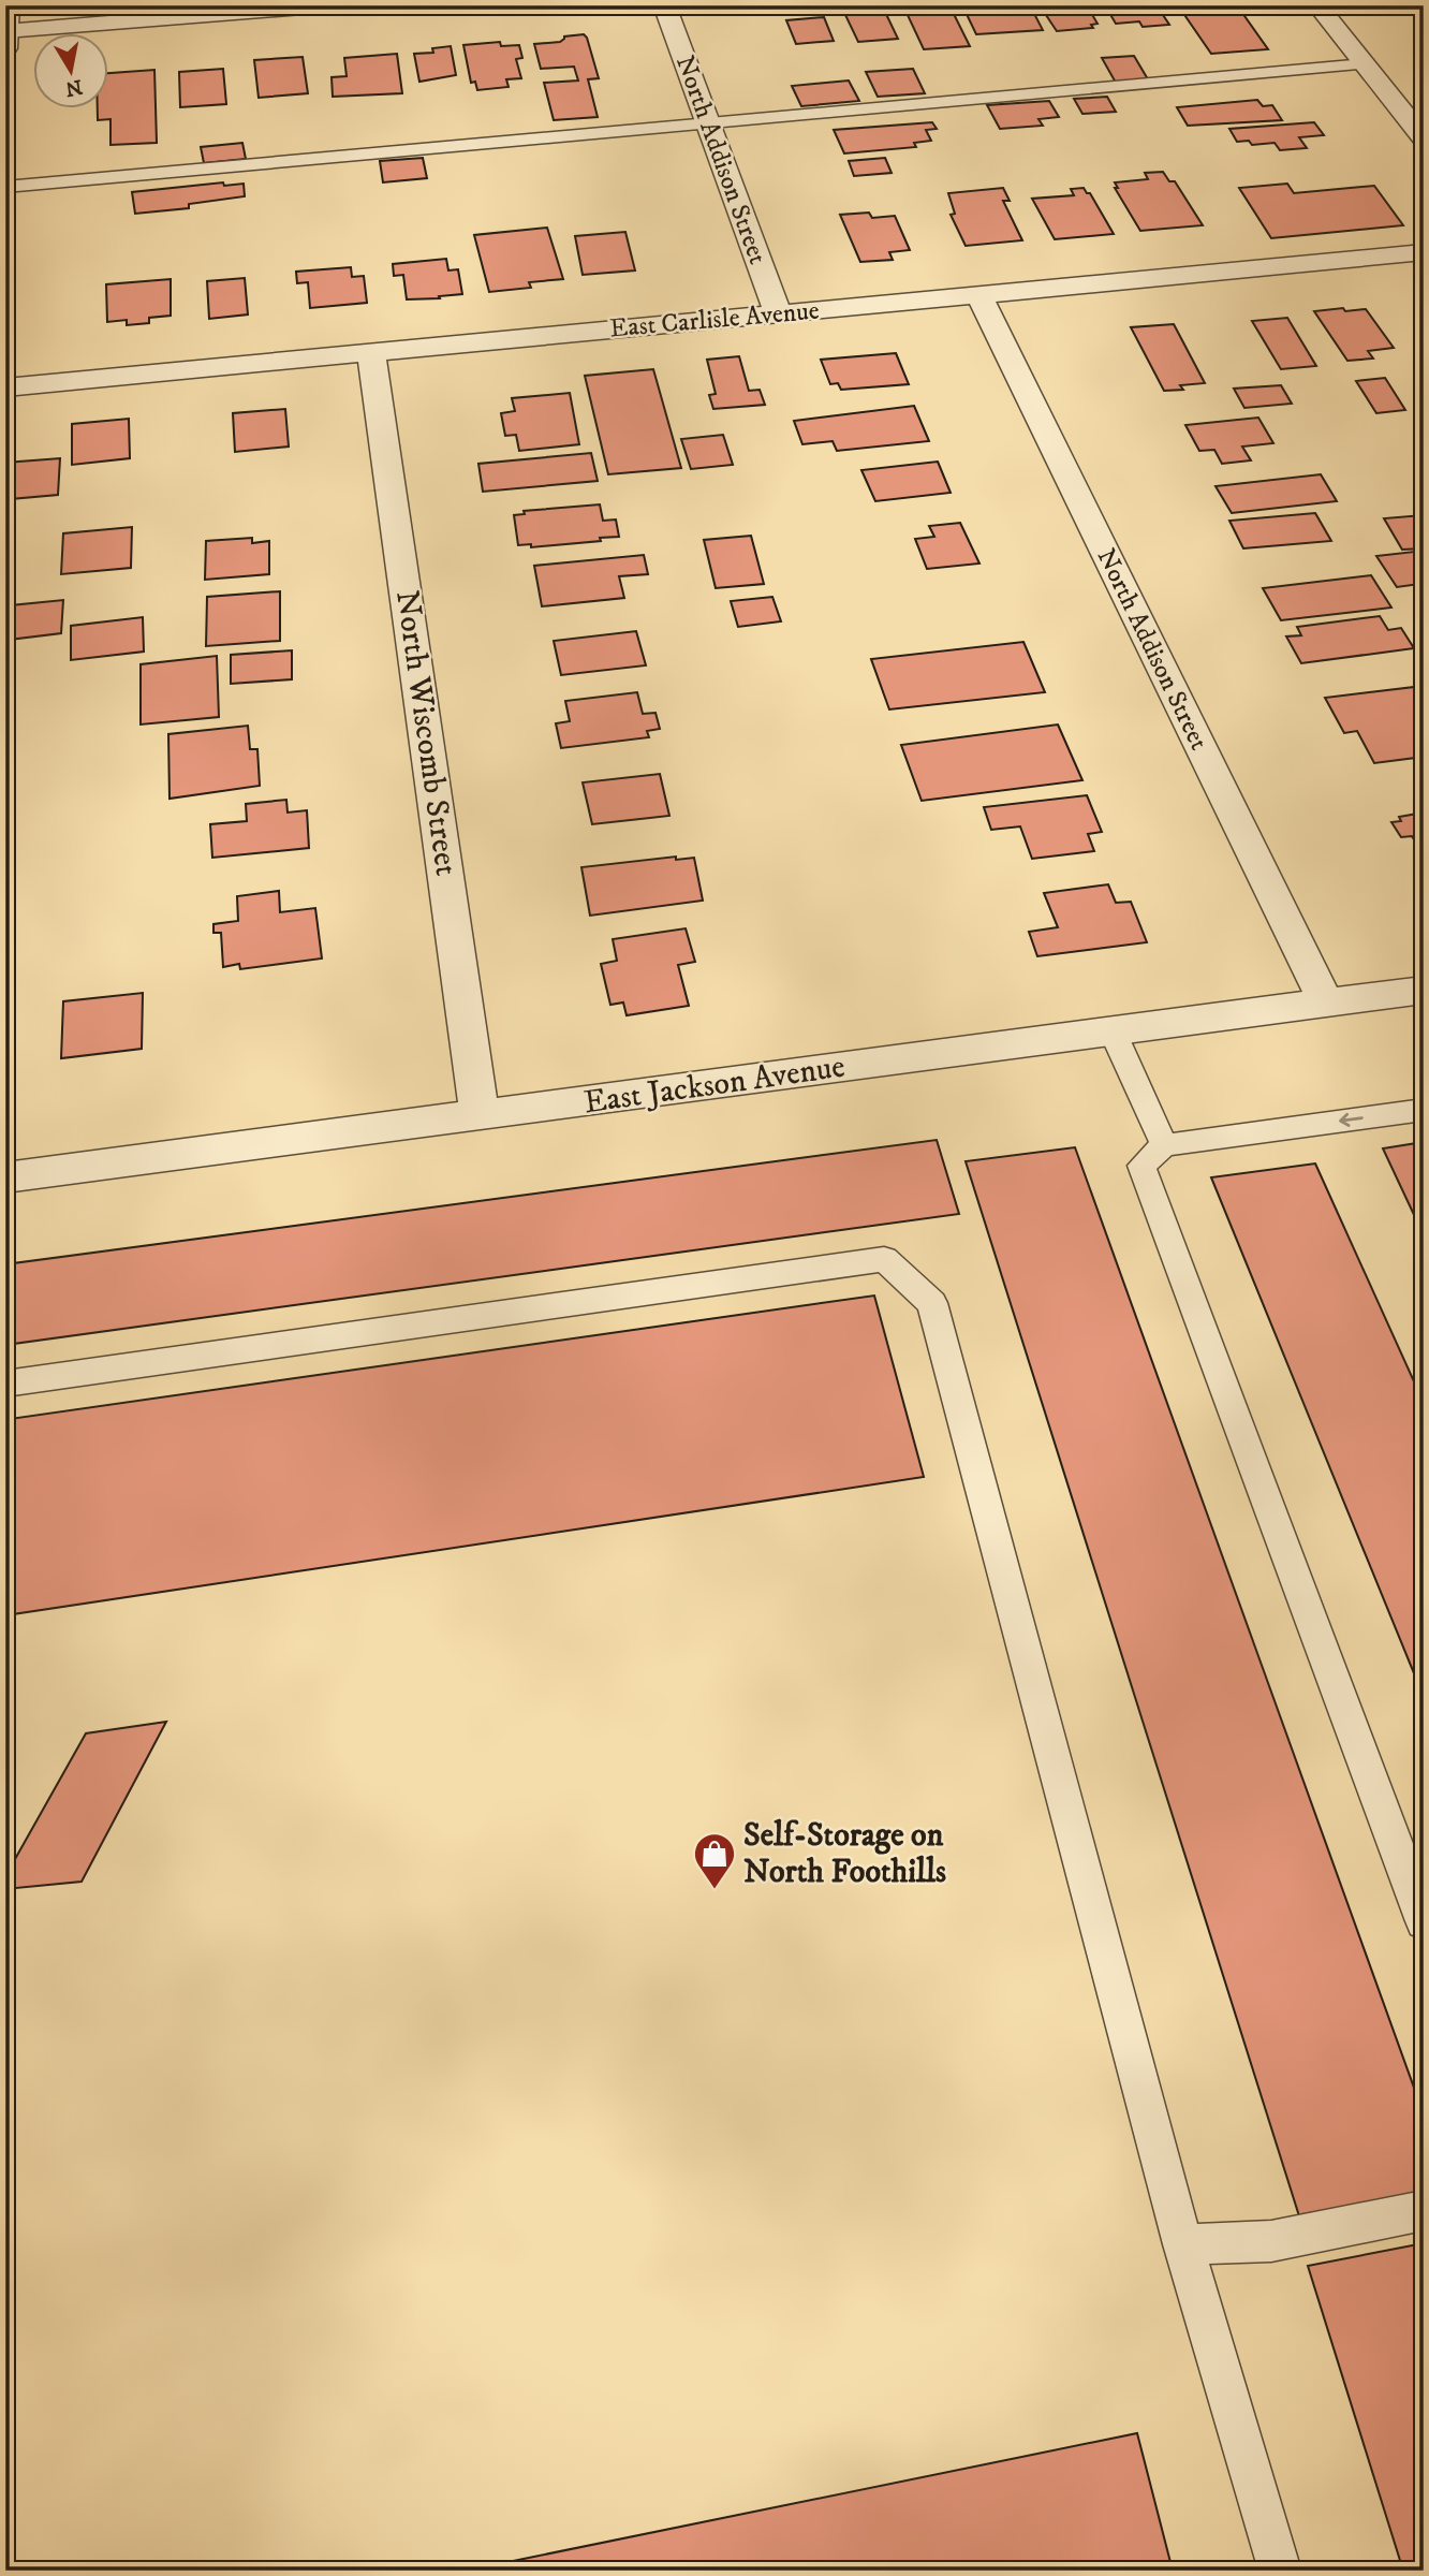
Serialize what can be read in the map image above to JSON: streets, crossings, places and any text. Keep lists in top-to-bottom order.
{
  "streets": {
    "street": [
      "North Addison Street",
      "East Carlisle Avenue",
      "North Wiscomb Street",
      "East Jackson Avenue"
    ]
  },
  "crossings": [
    ["North Addison Street", "East Carlisle Avenue"],
    ["North Addison Street", "East Jackson Avenue"],
    ["East Carlisle Avenue", "North Wiscomb Street"],
    ["North Wiscomb Street", "East Jackson Avenue"]
  ],
  "places": {
    "shop": ["Self-Storage on North Foothills"]
  },
  "north": "bottom"
}
